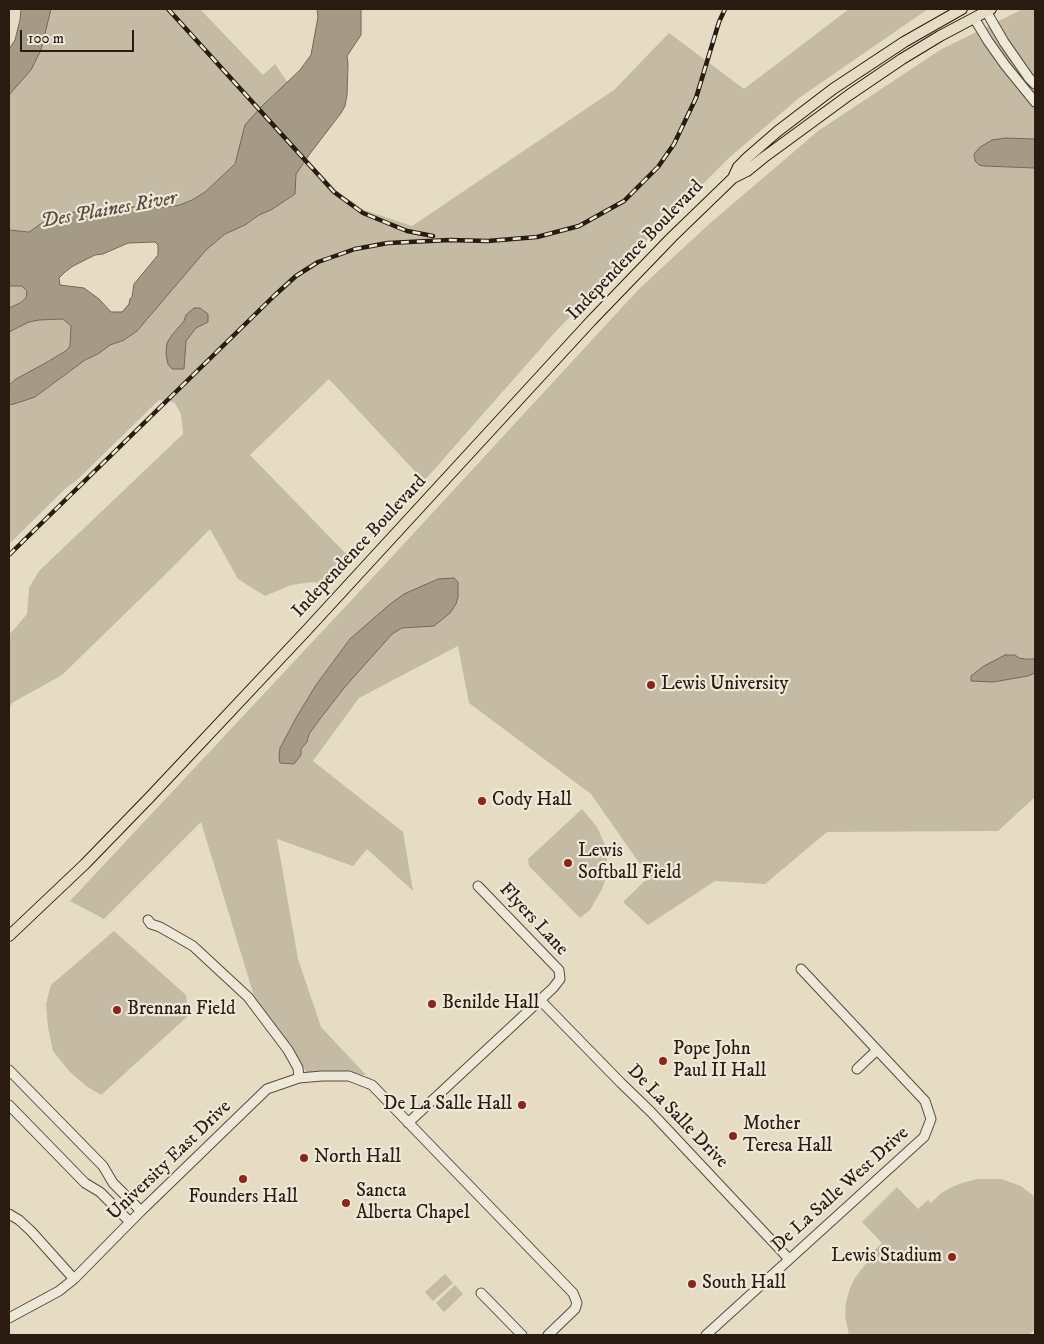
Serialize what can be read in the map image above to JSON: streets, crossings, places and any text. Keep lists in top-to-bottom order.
{
  "streets": {
    "main road": ["Independence Boulevard"],
    "street": [
      "Flyers Lane",
      "De La Salle Drive",
      "University East Drive",
      "De La Salle West Drive"
    ]
  },
  "crossings": [
    ["Flyers Lane", "De La Salle Drive"],
    ["De La Salle Drive", "De La Salle West Drive"]
  ],
  "water": ["Des Plaines River"],
  "places": [
    "Lewis University",
    "Cody Hall",
    "Lewis Softball Field",
    "Benilde Hall",
    "Brennan Field",
    "Pope John Paul II Hall",
    "De La Salle Hall",
    "Mother Teresa Hall",
    "North Hall",
    "Founders Hall",
    "Sancta Alberta Chapel",
    "Lewis Stadium",
    "South Hall"
  ],
  "scale_bar": "100 m"
}
